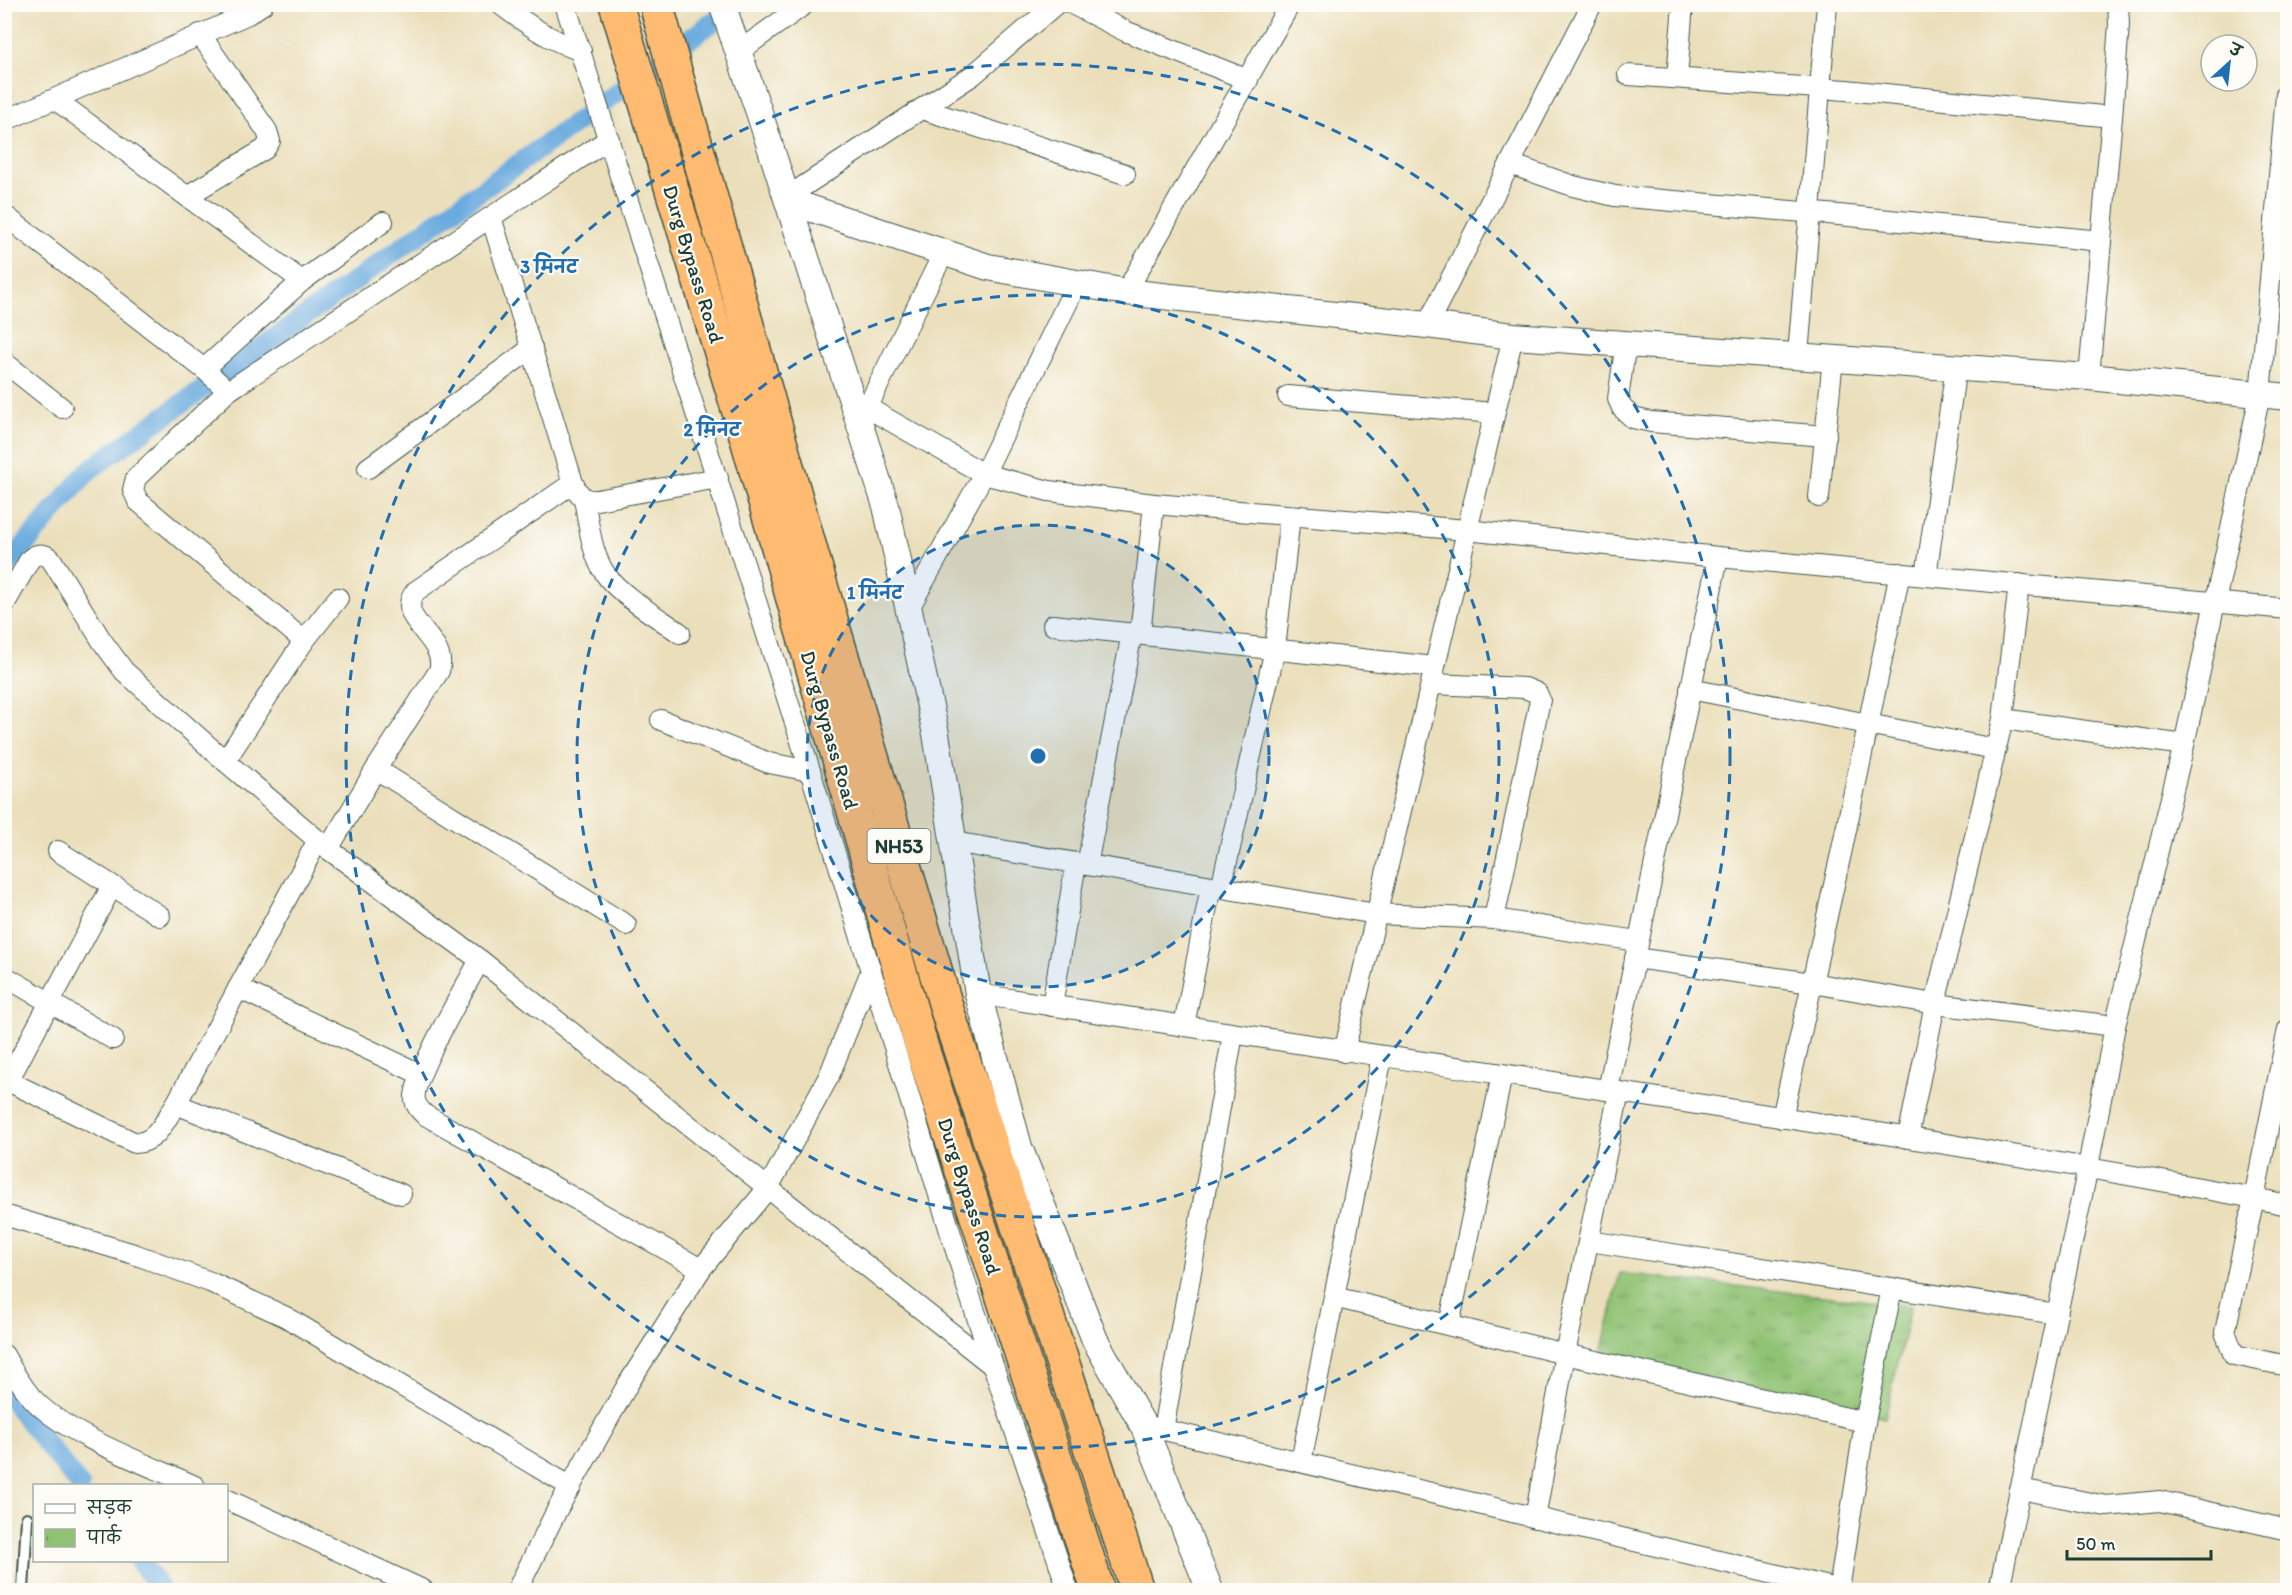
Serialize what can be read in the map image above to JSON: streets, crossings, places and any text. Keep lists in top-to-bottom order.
{
  "streets": {
    "highway": ["Durg Bypass Road", "NH53"]
  },
  "legend": ["सड़क", "पार्क"],
  "scale_bar": "50 m",
  "north": "top right",
  "rings": ["3 मिनट", "2 मिनट", "1 मिनट"]
}
